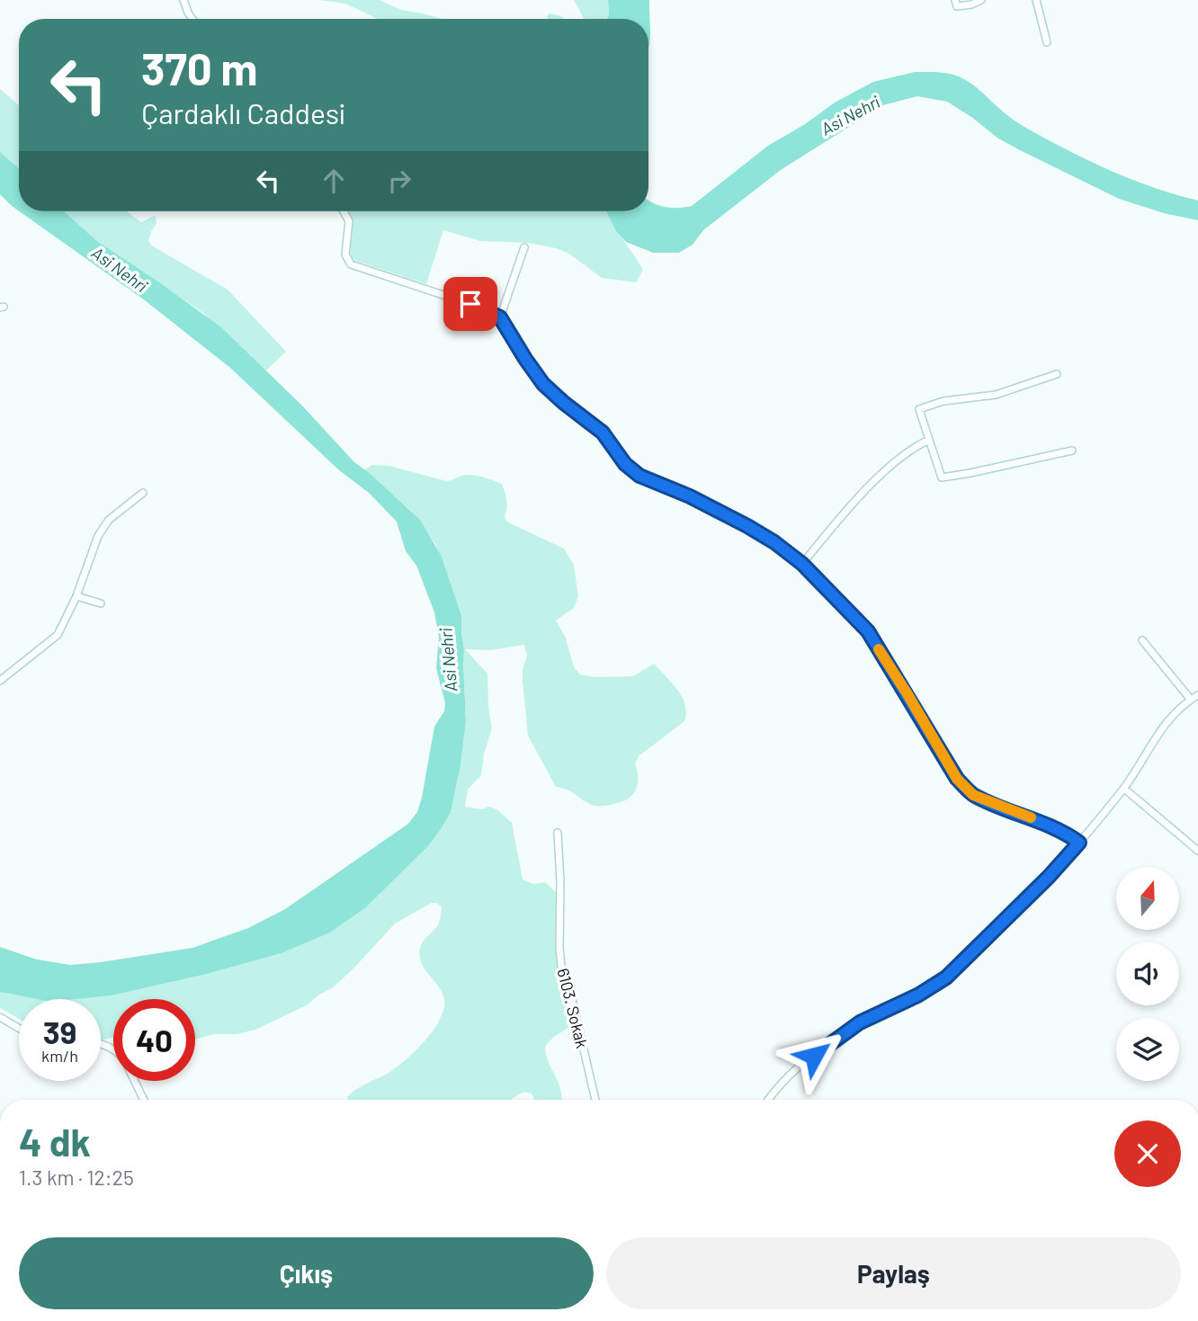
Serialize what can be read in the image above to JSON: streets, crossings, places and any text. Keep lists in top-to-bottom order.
{
  "streets": {
    "street": ["6103. Sokak"]
  },
  "water": ["Asi Nehri"],
  "north": "top",
  "page": {
    "turn": ["370 m", "Çardaklı Caddesi"],
    "speed": "39 km/h",
    "limit": "40",
    "heading": ["4 dk", "1.3 km · 12:25"],
    "buttons": ["Çıkış", "Paylaş"]
  }
}
